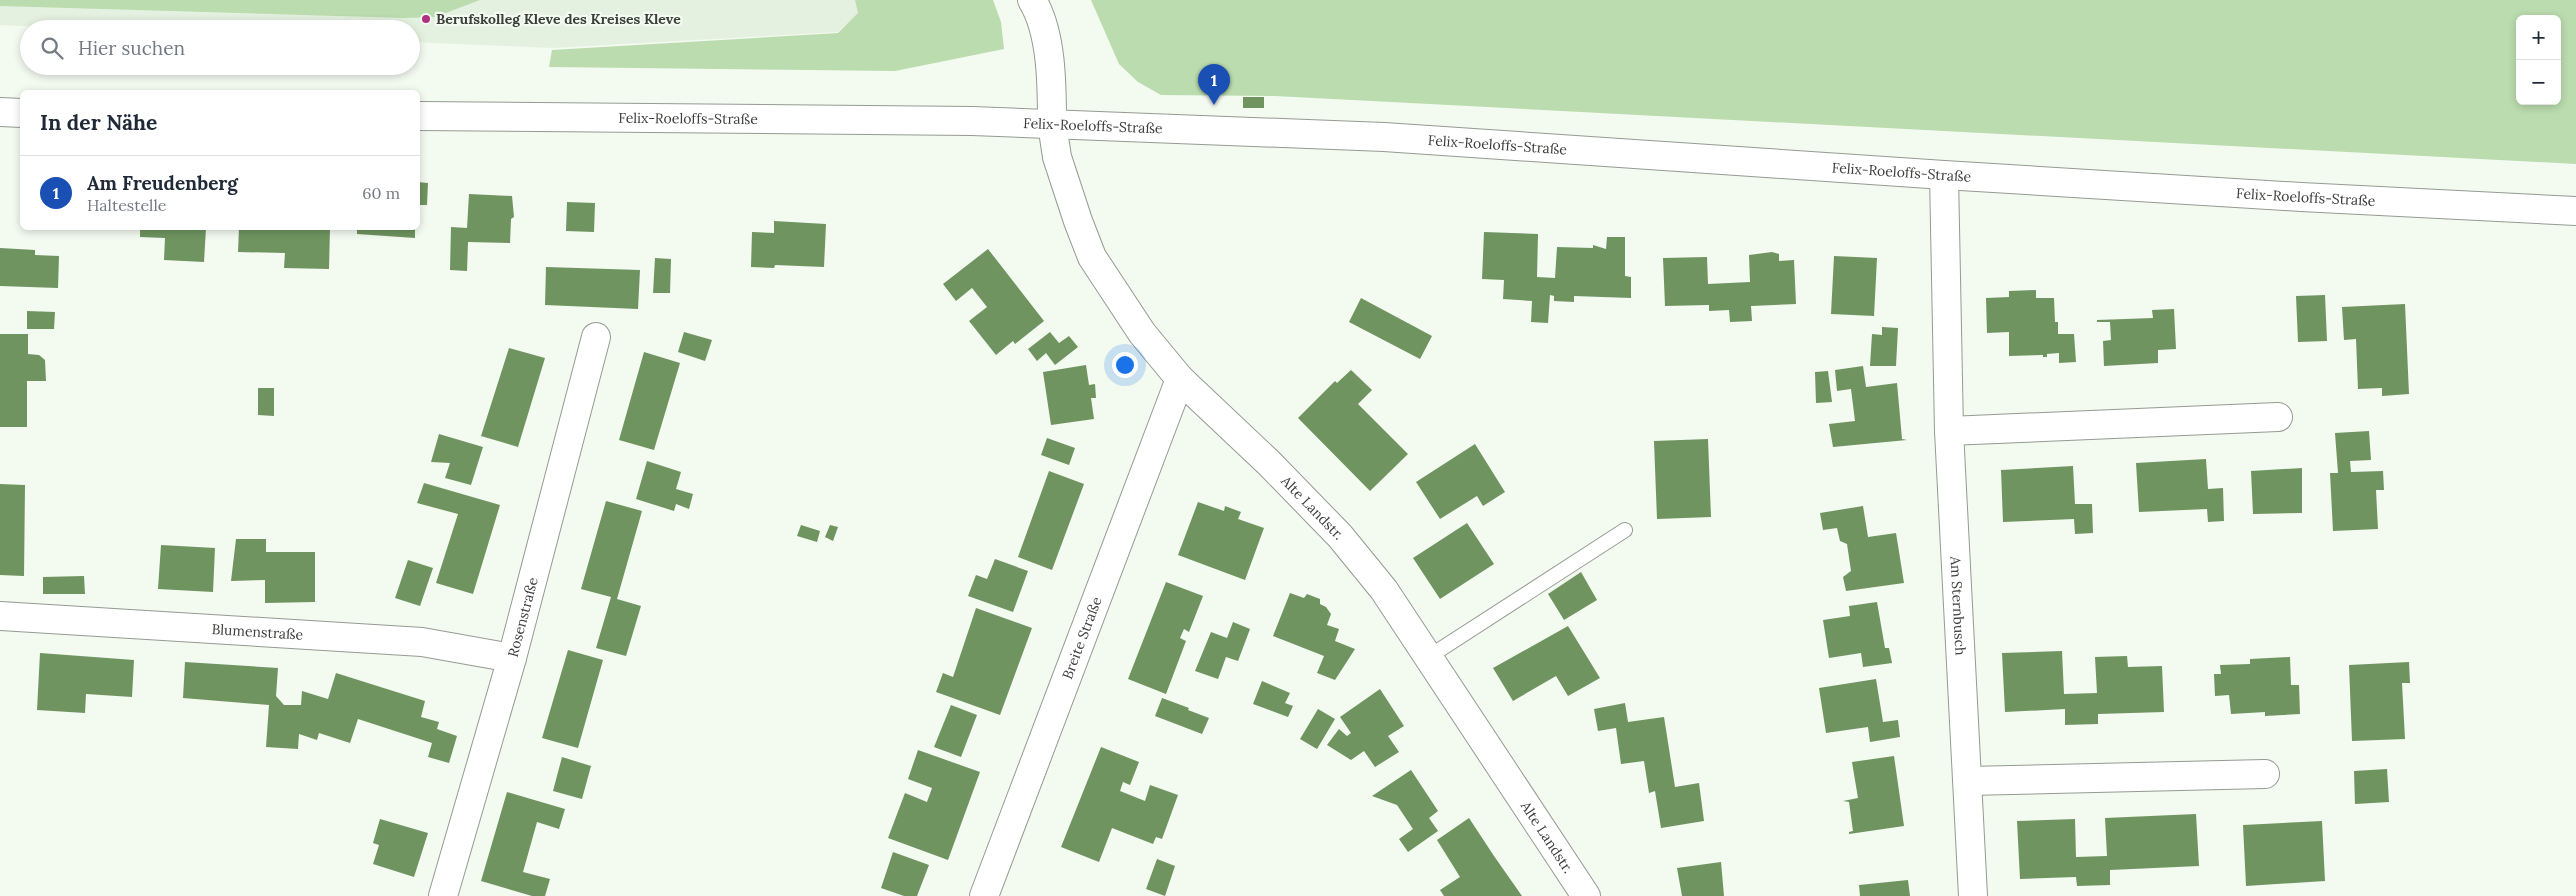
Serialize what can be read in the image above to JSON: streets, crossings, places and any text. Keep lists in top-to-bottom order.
{
  "streets": {
    "street": [
      "Felix-Roeloffs-Straße",
      "Alte Landstr.",
      "Am Sternbusch",
      "Rosenstraße",
      "Blumenstraße",
      "Breite Straße"
    ]
  },
  "crossings": [
    ["Felix-Roeloffs-Straße", "Alte Landstr."],
    ["Felix-Roeloffs-Straße", "Am Sternbusch"],
    ["Alte Landstr.", "Breite Straße"],
    ["Rosenstraße", "Blumenstraße"]
  ],
  "places": ["Berufskolleg Kleve des Kreises Kleve"],
  "page": {
    "map_buttons": ["+", "−"],
    "search": "Hier suchen",
    "pins": "1",
    "heading": "In der Nähe",
    "list": [
      {
        "mark": "1",
        "name": "Am Freudenberg",
        "note": "Haltestelle",
        "value": "60 m"
      }
    ]
  }
}
